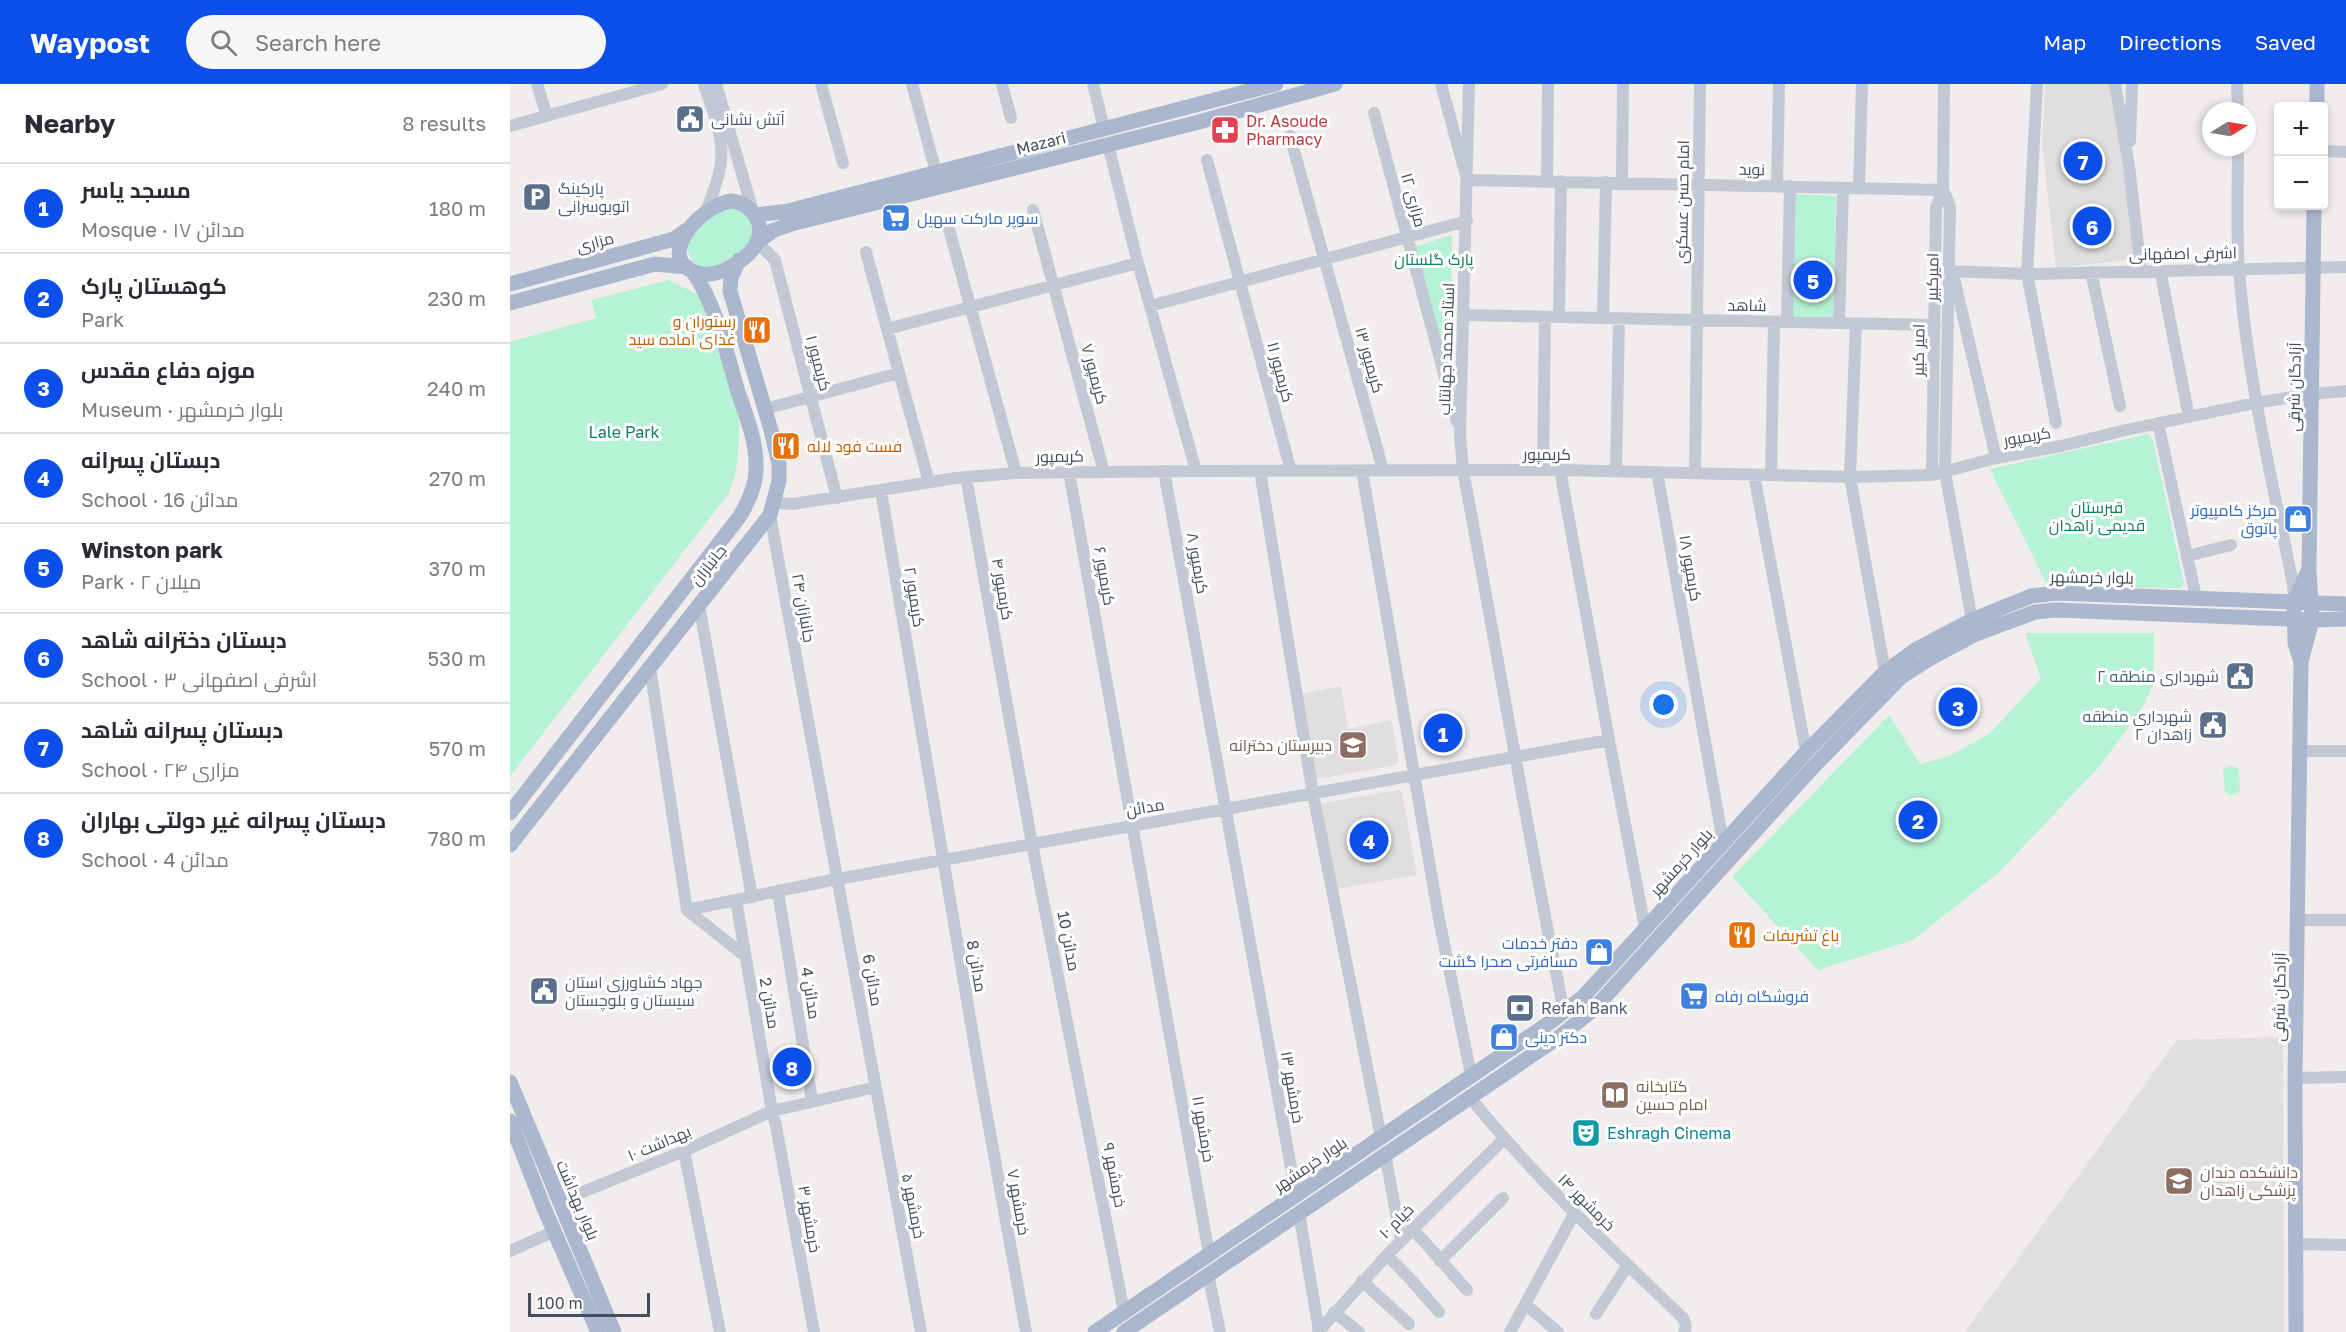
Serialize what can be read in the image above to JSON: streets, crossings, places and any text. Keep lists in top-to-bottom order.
{
  "streets": {
    "main road": [
      "Mazari",
      "مزاری",
      "آزادگان شرقی",
      "جانبازان",
      "بلوار خرمشهر",
      "بلوار بهداشت"
    ],
    "street": [
      "نوید",
      "مزاری ۱۲",
      "امام حسن عسکری",
      "اشرفی اصفهانی",
      "امیرکبیر",
      "شاهد",
      "استاد محمد جهانتاب",
      "امیر کبیر",
      "کریمپور ۱۳",
      "کریمپور ۱",
      "کریمپور ۱۱",
      "کریمپور ۷",
      "کریمپور",
      "کریمپور ۸",
      "کریمپور ۱۸",
      "کریمپور ۶",
      "کریمپور ۴",
      "کریمپور ۲",
      "جانبازان ۲۴",
      "مدائن",
      "مدائن 10",
      "مدائن 8",
      "مدائن 6",
      "مدائن 4",
      "مدائن 2",
      "خرمشهر ۱۳",
      "خرمشهر ۱۱",
      "بهداشت ۱۰",
      "خرمشهر ۹",
      "خرمشهر ۷",
      "خرمشهر ۱۴",
      "خرمشهر ۵",
      "خرمشهر ۳",
      "خیام ۱۰"
    ]
  },
  "crossings": [
    ["Mazari", "مزاری"],
    ["Mazari", "کریمپور ۱"],
    ["Mazari", "جانبازان"],
    ["نوید", "امام حسن عسکری"],
    ["نوید", "امیرکبیر"],
    ["نوید", "استاد محمد جهانتاب"],
    ["نوید", "امیر کبیر"],
    ["مزاری ۱۲", "استاد محمد جهانتاب"],
    ["امام حسن عسکری", "شاهد"],
    ["امام حسن عسکری", "کریمپور"],
    ["مزاری", "کریمپور ۱"],
    ["مزاری", "جانبازان"],
    ["اشرفی اصفهانی", "امیرکبیر"],
    ["اشرفی اصفهانی", "آزادگان شرقی"],
    ["امیرکبیر", "امیر کبیر"],
    ["امیرکبیر", "کریمپور"],
    ["امیرکبیر", "بلوار خرمشهر"],
    ["شاهد", "استاد محمد جهانتاب"],
    ["شاهد", "امیر کبیر"],
    ["استاد محمد جهانتاب", "کریمپور"],
    ["استاد محمد جهانتاب", "بلوار خرمشهر"],
    ["استاد محمد جهانتاب", "مدائن"],
    ["امیر کبیر", "کریمپور"],
    ["کریمپور ۱۳", "کریمپور"],
    ["کریمپور ۱", "کریمپور"],
    ["کریمپور ۱", "جانبازان"],
    ["کریمپور ۱۱", "کریمپور"],
    ["کریمپور ۷", "کریمپور"],
    ["آزادگان شرقی", "کریمپور"],
    ["آزادگان شرقی", "بلوار خرمشهر"],
    ["کریمپور", "کریمپور ۸"],
    ["کریمپور", "جانبازان"],
    ["کریمپور", "کریمپور ۱۸"],
    ["کریمپور", "کریمپور ۶"],
    ["کریمپور", "کریمپور ۴"],
    ["کریمپور", "کریمپور ۲"],
    ["کریمپور", "جانبازان ۲۴"],
    ["کریمپور ۸", "مدائن"],
    ["کریمپور ۸", "خرمشهر ۱۳"],
    ["جانبازان", "جانبازان ۲۴"],
    ["کریمپور ۱۸", "بلوار خرمشهر"],
    ["کریمپور ۶", "مدائن"],
    ["کریمپور ۶", "خرمشهر ۱۱"],
    ["بلوار خرمشهر", "خرمشهر ۱۳"],
    ["بلوار خرمشهر", "خرمشهر ۱۱"],
    ["بلوار خرمشهر", "خرمشهر ۹"],
    ["بلوار خرمشهر", "خرمشهر ۱۴"],
    ["کریمپور ۴", "مدائن"],
    ["کریمپور ۴", "مدائن 10"],
    ["کریمپور ۲", "مدائن"],
    ["کریمپور ۲", "مدائن 8"],
    ["جانبازان ۲۴", "مدائن"],
    ["جانبازان ۲۴", "مدائن 6"],
    ["مدائن", "مدائن 10"],
    ["مدائن", "مدائن 8"],
    ["مدائن", "مدائن 6"],
    ["مدائن", "مدائن 4"],
    ["مدائن", "مدائن 2"],
    ["مدائن", "خرمشهر ۱۳"],
    ["مدائن", "خرمشهر ۱۱"],
    ["مدائن 10", "خرمشهر ۹"],
    ["مدائن 8", "خرمشهر ۷"],
    ["مدائن 6", "بهداشت ۱۰"],
    ["مدائن 6", "خرمشهر ۵"],
    ["مدائن 4", "بهداشت ۱۰"],
    ["مدائن 2", "بهداشت ۱۰"],
    ["مدائن 2", "خرمشهر ۳"],
    ["بهداشت ۱۰", "بلوار بهداشت"],
    ["بهداشت ۱۰", "خرمشهر ۵"],
    ["بهداشت ۱۰", "خرمشهر ۳"],
    ["خرمشهر ۱۴", "خیام ۱۰"]
  ],
  "parks": ["پارک گلستان", "Lale Park", "قبرستان قدیمی زاهدان"],
  "places": {
    "public building": [
      "آتش نشانی",
      "شهرداری منطقه ۲",
      "شهرداری منطقه ۲ زاهدان",
      "جهاد کشاورزی استان سیستان و بلوچستان"
    ],
    "pharmacy": ["Dr. Asoude Pharmacy"],
    "parking": ["پارکینگ اتوبوسرانی"],
    "supermarket": ["سوپر مارکت سهیل", "فروشگاه رفاه"],
    "restaurant": ["رستوران و غذای آماده سید", "فست فود لاله", "باغ تشریفات"],
    "shop": ["مرکز کامپیوتر پاتوق", "دفتر خدمات مسافرتی صحرا گشت", "دکتر دینی"],
    "school or university": ["دبیرستان دخترانه", "دانشکده دندان پزشکی زاهدان"],
    "bank": ["Refah Bank"],
    "library": ["کتابخانه امام حسین"],
    "theatre": ["Eshragh Cinema"]
  },
  "scale_bar": "100 m",
  "north": "right",
  "page": {
    "header": "Waypost",
    "search": "Search here",
    "nav": ["Map", "Directions", "Saved"],
    "heading": ["Nearby", "8 results"],
    "map_buttons": ["+", "−"],
    "pins": [
      "7",
      "6",
      "5",
      "3",
      "1",
      "2",
      "4",
      "8"
    ],
    "list": [
      {
        "mark": "1",
        "name": "مسجد یاسر",
        "note": "Mosque · مدائن ۱۷",
        "value": "180 m"
      },
      {
        "mark": "2",
        "name": "کوهستان پارک",
        "note": "Park",
        "value": "230 m"
      },
      {
        "mark": "3",
        "name": "موزه دفاع مقدس",
        "note": "Museum · بلوار خرمشهر",
        "value": "240 m"
      },
      {
        "mark": "4",
        "name": "دبستان پسرانه",
        "note": "School · مدائن 16",
        "value": "270 m"
      },
      {
        "mark": "5",
        "name": "Winston park",
        "note": "Park · میلان ۲",
        "value": "370 m"
      },
      {
        "mark": "6",
        "name": "دبستان دخترانه شاهد",
        "note": "School · اشرفی اصفهانی ۳",
        "value": "530 m"
      },
      {
        "mark": "7",
        "name": "دبستان پسرانه شاهد",
        "note": "School · مزاری ۲۴",
        "value": "570 m"
      },
      {
        "mark": "8",
        "name": "دبستان پسرانه غیر دولتی بهاران",
        "note": "School · مدائن 4",
        "value": "780 m"
      }
    ],
    "scale": "100 m"
  }
}
